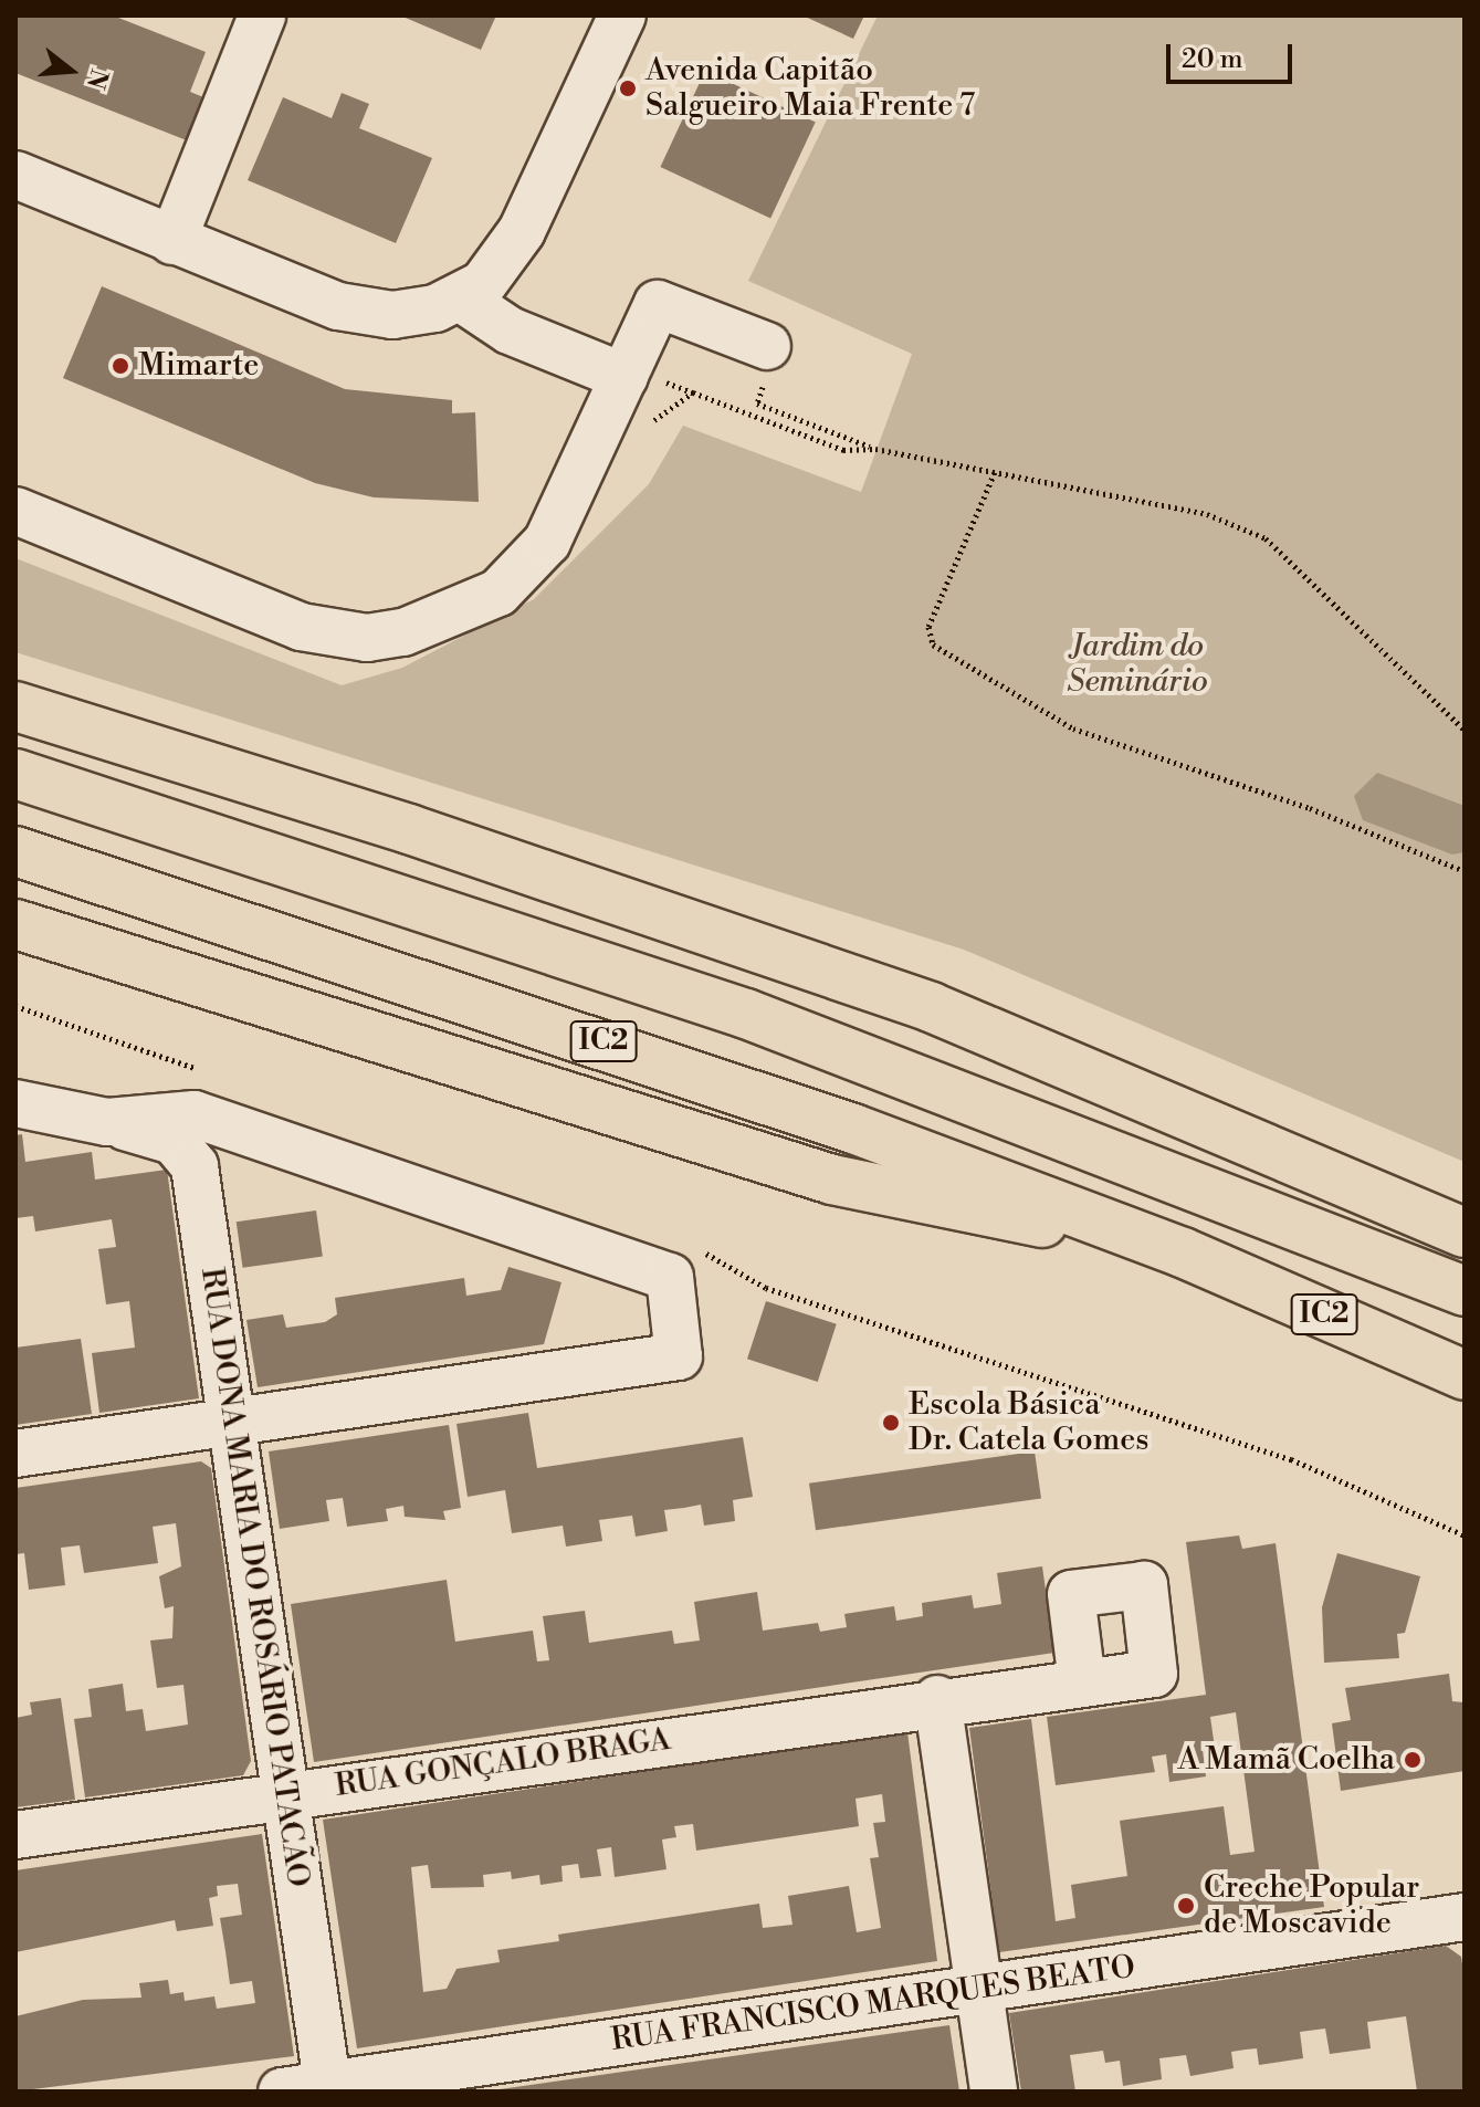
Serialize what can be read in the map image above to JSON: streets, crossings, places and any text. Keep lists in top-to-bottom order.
{
  "streets": {
    "highway": ["IC2"],
    "street": ["RUA DONA MARIA DO ROSÁRIO PATACÃO", "RUA GONÇALO BRAGA", "RUA FRANCISCO MARQUES BEATO"]
  },
  "crossings": [
    ["RUA DONA MARIA DO ROSÁRIO PATACÃO", "RUA GONÇALO BRAGA"],
    ["RUA DONA MARIA DO ROSÁRIO PATACÃO", "RUA FRANCISCO MARQUES BEATO"]
  ],
  "parks": ["Jardim do Seminário"],
  "places": [
    "Avenida Capitão Salgueiro Maia Frente 7",
    "Mimarte",
    "Escola Básica Dr. Catela Gomes",
    "A Mamã Coelha",
    "Creche Popular de Moscavide"
  ],
  "scale_bar": "20 m",
  "north": "right"
}
